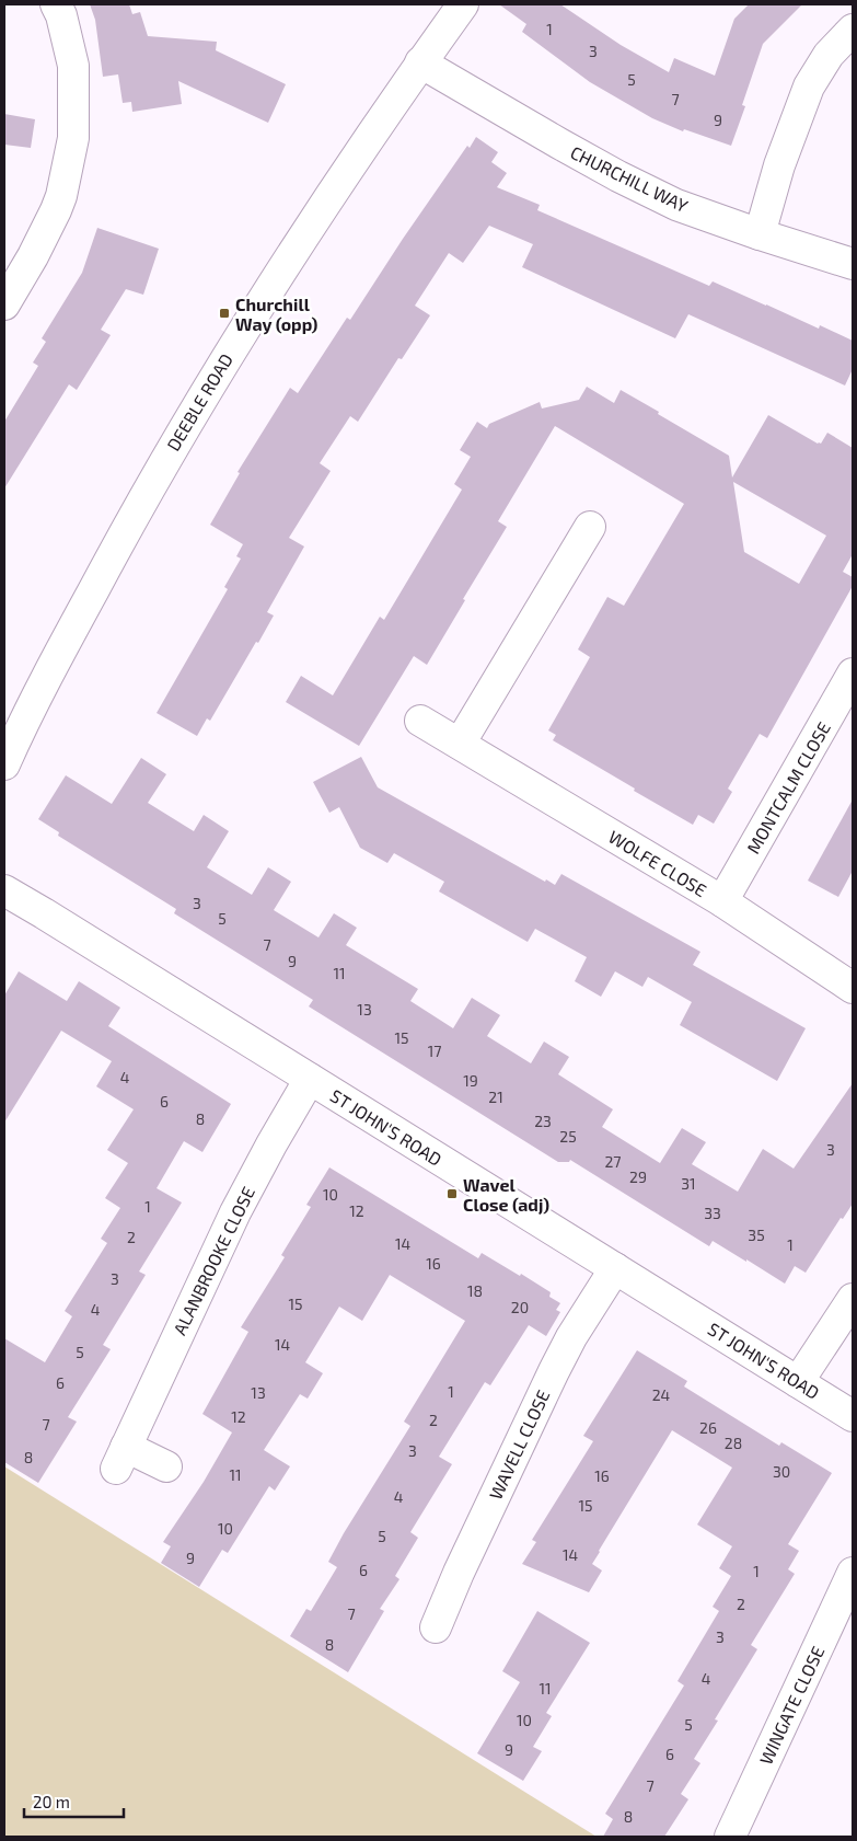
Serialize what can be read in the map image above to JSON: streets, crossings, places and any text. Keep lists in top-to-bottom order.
{
  "streets": {
    "street": [
      "CHURCHILL WAY",
      "DEEBLE ROAD",
      "MONTCALM CLOSE",
      "WOLFE CLOSE",
      "ST JOHN'S ROAD",
      "ALANBROOKE CLOSE",
      "WAVELL CLOSE",
      "WINGATE CLOSE"
    ]
  },
  "crossings": [
    ["CHURCHILL WAY", "DEEBLE ROAD"],
    ["MONTCALM CLOSE", "WOLFE CLOSE"],
    ["ST JOHN'S ROAD", "ALANBROOKE CLOSE"],
    ["ST JOHN'S ROAD", "WAVELL CLOSE"]
  ],
  "places": {
    "transit": ["Churchill Way (opp)", "Wavel Close (adj)"]
  },
  "house_numbers": [
    "1",
    "3",
    "5",
    "7",
    "9",
    "3",
    "5",
    "7",
    "9",
    "11",
    "13",
    "15",
    "17",
    "4",
    "19",
    "21",
    "6",
    "8",
    "23",
    "25",
    "3",
    "27",
    "29",
    "31",
    "10",
    "1",
    "12",
    "33",
    "35",
    "2",
    "14",
    "1",
    "16",
    "3",
    "18",
    "15",
    "20",
    "4",
    "14",
    "5",
    "6",
    "1",
    "13",
    "24",
    "12",
    "2",
    "7",
    "26",
    "28",
    "3",
    "8",
    "30",
    "11",
    "16",
    "4",
    "15",
    "10",
    "5",
    "14",
    "9",
    "6",
    "1",
    "2",
    "7",
    "3",
    "8",
    "4",
    "11",
    "10",
    "5",
    "9",
    "6",
    "7",
    "8"
  ],
  "scale_bar": "20 m"
}
